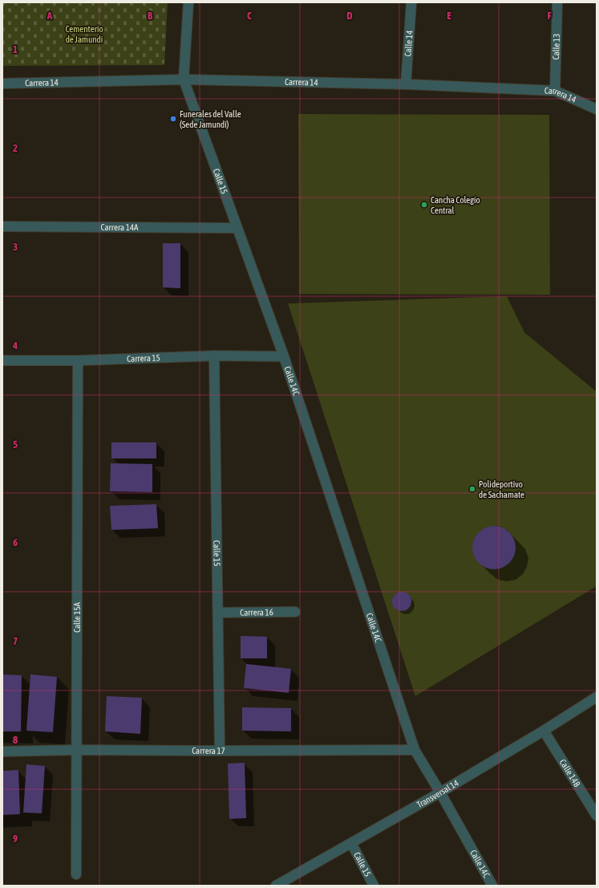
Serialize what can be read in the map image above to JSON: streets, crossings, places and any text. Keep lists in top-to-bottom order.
{
  "streets": {
    "street": [
      "Calle 14",
      "Calle 13",
      "Carrera 14",
      "Calle 15",
      "Carrera 14A",
      "Carrera 15",
      "Calle 14C",
      "Carrera 16",
      "Calle 15A",
      "Carrera 17",
      "Calle 14B",
      "Transversal 14"
    ]
  },
  "crossings": [
    ["Calle 14", "Carrera 14"],
    ["Calle 13", "Carrera 14"],
    ["Carrera 14", "Calle 15"],
    ["Calle 15", "Carrera 14A"],
    ["Calle 15", "Carrera 15"],
    ["Calle 15", "Calle 14C"],
    ["Calle 15", "Carrera 16"],
    ["Calle 15", "Carrera 17"],
    ["Calle 15", "Transversal 14"],
    ["Carrera 15", "Calle 14C"],
    ["Carrera 15", "Calle 15A"],
    ["Calle 14C", "Carrera 17"],
    ["Calle 14C", "Transversal 14"],
    ["Calle 15A", "Carrera 17"],
    ["Calle 14B", "Transversal 14"]
  ],
  "parks": ["Cementerio de Jamundi"],
  "places": ["Funerales del Valle (Sede Jamundí)", "Cancha Colegio Central", "Polideportivo de Sachamate"],
  "grid": {
    "columns": [
      "A",
      "B",
      "C",
      "D",
      "E",
      "F"
    ],
    "rows": [
      "1",
      "2",
      "3",
      "4",
      "5",
      "6",
      "7",
      "8",
      "9"
    ]
  }
}
